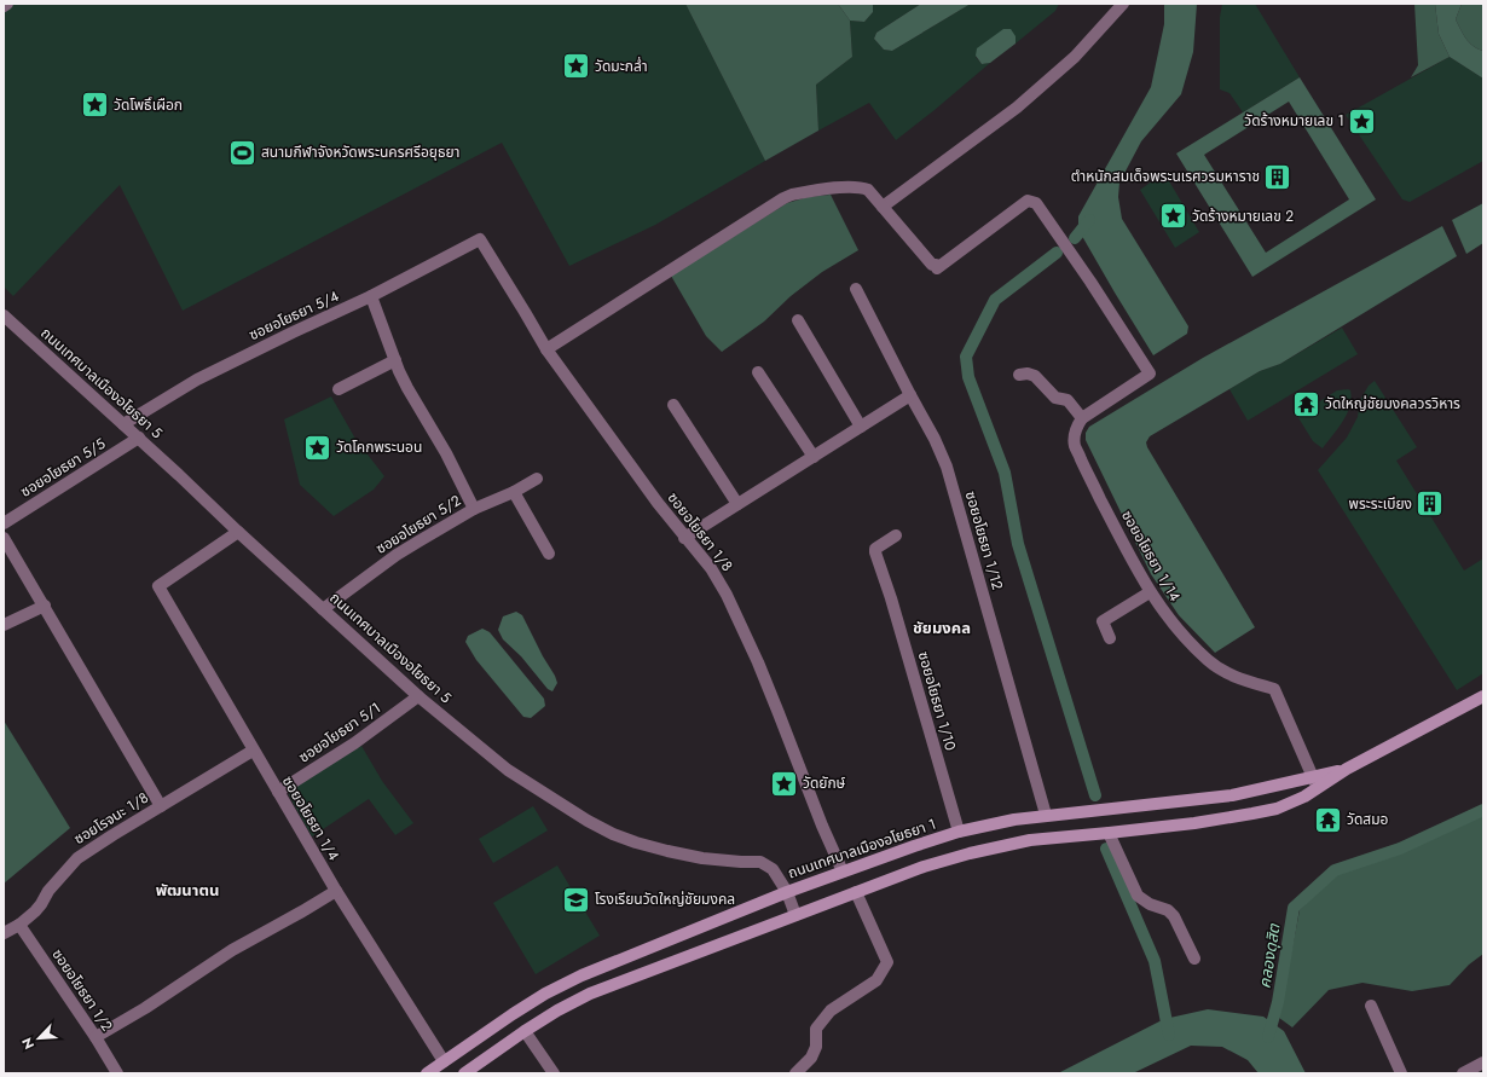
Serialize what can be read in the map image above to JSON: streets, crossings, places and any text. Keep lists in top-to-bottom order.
{
  "streets": {
    "main road": ["ถนนเทศบาลเมืองอโยธยา 1"],
    "street": [
      "ซอยอโยธยา 5/4",
      "ถนนเทศบาลเมืองอโยธยา 5",
      "ซอยอโยธยา 5/5",
      "ซอยอโยธยา 5/2",
      "ซอยอโยธยา 1/8",
      "ซอยอโยธยา 1/12",
      "ซอยอโยธยา 1/14",
      "ซอยอโยธยา 1/10",
      "ซอยอโยธยา 5/1",
      "ซอยโรจนะ 1/8",
      "ซอยอโยธยา 1/4",
      "ซอยอโยธยา 1/2"
    ]
  },
  "crossings": [
    ["ซอยอโยธยา 5/4", "ถนนเทศบาลเมืองอโยธยา 5"],
    ["ซอยอโยธยา 5/4", "ซอยอโยธยา 1/8"],
    ["ถนนเทศบาลเมืองอโยธยา 5", "ซอยอโยธยา 5/5"],
    ["ถนนเทศบาลเมืองอโยธยา 5", "ซอยอโยธยา 5/2"],
    ["ถนนเทศบาลเมืองอโยธยา 5", "ซอยอโยธยา 5/1"],
    ["ถนนเทศบาลเมืองอโยธยา 5", "ซอยอโยธยา 1/4"],
    ["ถนนเทศบาลเมืองอโยธยา 5", "ถนนเทศบาลเมืองอโยธยา 1"],
    ["ซอยอโยธยา 1/8", "ถนนเทศบาลเมืองอโยธยา 1"],
    ["ซอยอโยธยา 1/12", "ถนนเทศบาลเมืองอโยธยา 1"],
    ["ซอยอโยธยา 1/14", "ถนนเทศบาลเมืองอโยธยา 1"],
    ["ซอยอโยธยา 1/10", "ถนนเทศบาลเมืองอโยธยา 1"],
    ["ซอยอโยธยา 5/1", "ซอยอโยธยา 1/4"],
    ["ซอยโรจนะ 1/8", "ซอยอโยธยา 1/4"],
    ["ซอยโรจนะ 1/8", "ซอยอโยธยา 1/2"],
    ["ซอยอโยธยา 1/4", "ถนนเทศบาลเมืองอโยธยา 1"]
  ],
  "districts": ["ชัยมงคล", "พัฒนาตน"],
  "water": ["คลองดุสิต"],
  "places": {
    "place": [
      "วัดมะกล่ำ",
      "วัดโพธิ์เผือก",
      "วัดร้างหมายเลข 1",
      "วัดร้างหมายเลข 2",
      "วัดโคกพระนอน",
      "วัดยักษ์"
    ],
    "sports": ["สนามกีฬาจังหวัดพระนครศรีอยุธยา"],
    "building": ["ตำหนักสมเด็จพระนเรศวรมหาราช", "พระระเบียง"],
    "temple": ["วัดใหญ่ชัยมงคลวรวิหาร", "วัดสมอ"],
    "school or university": ["โรงเรียนวัดใหญ่ชัยมงคล"]
  },
  "north": "bottom left"
}
